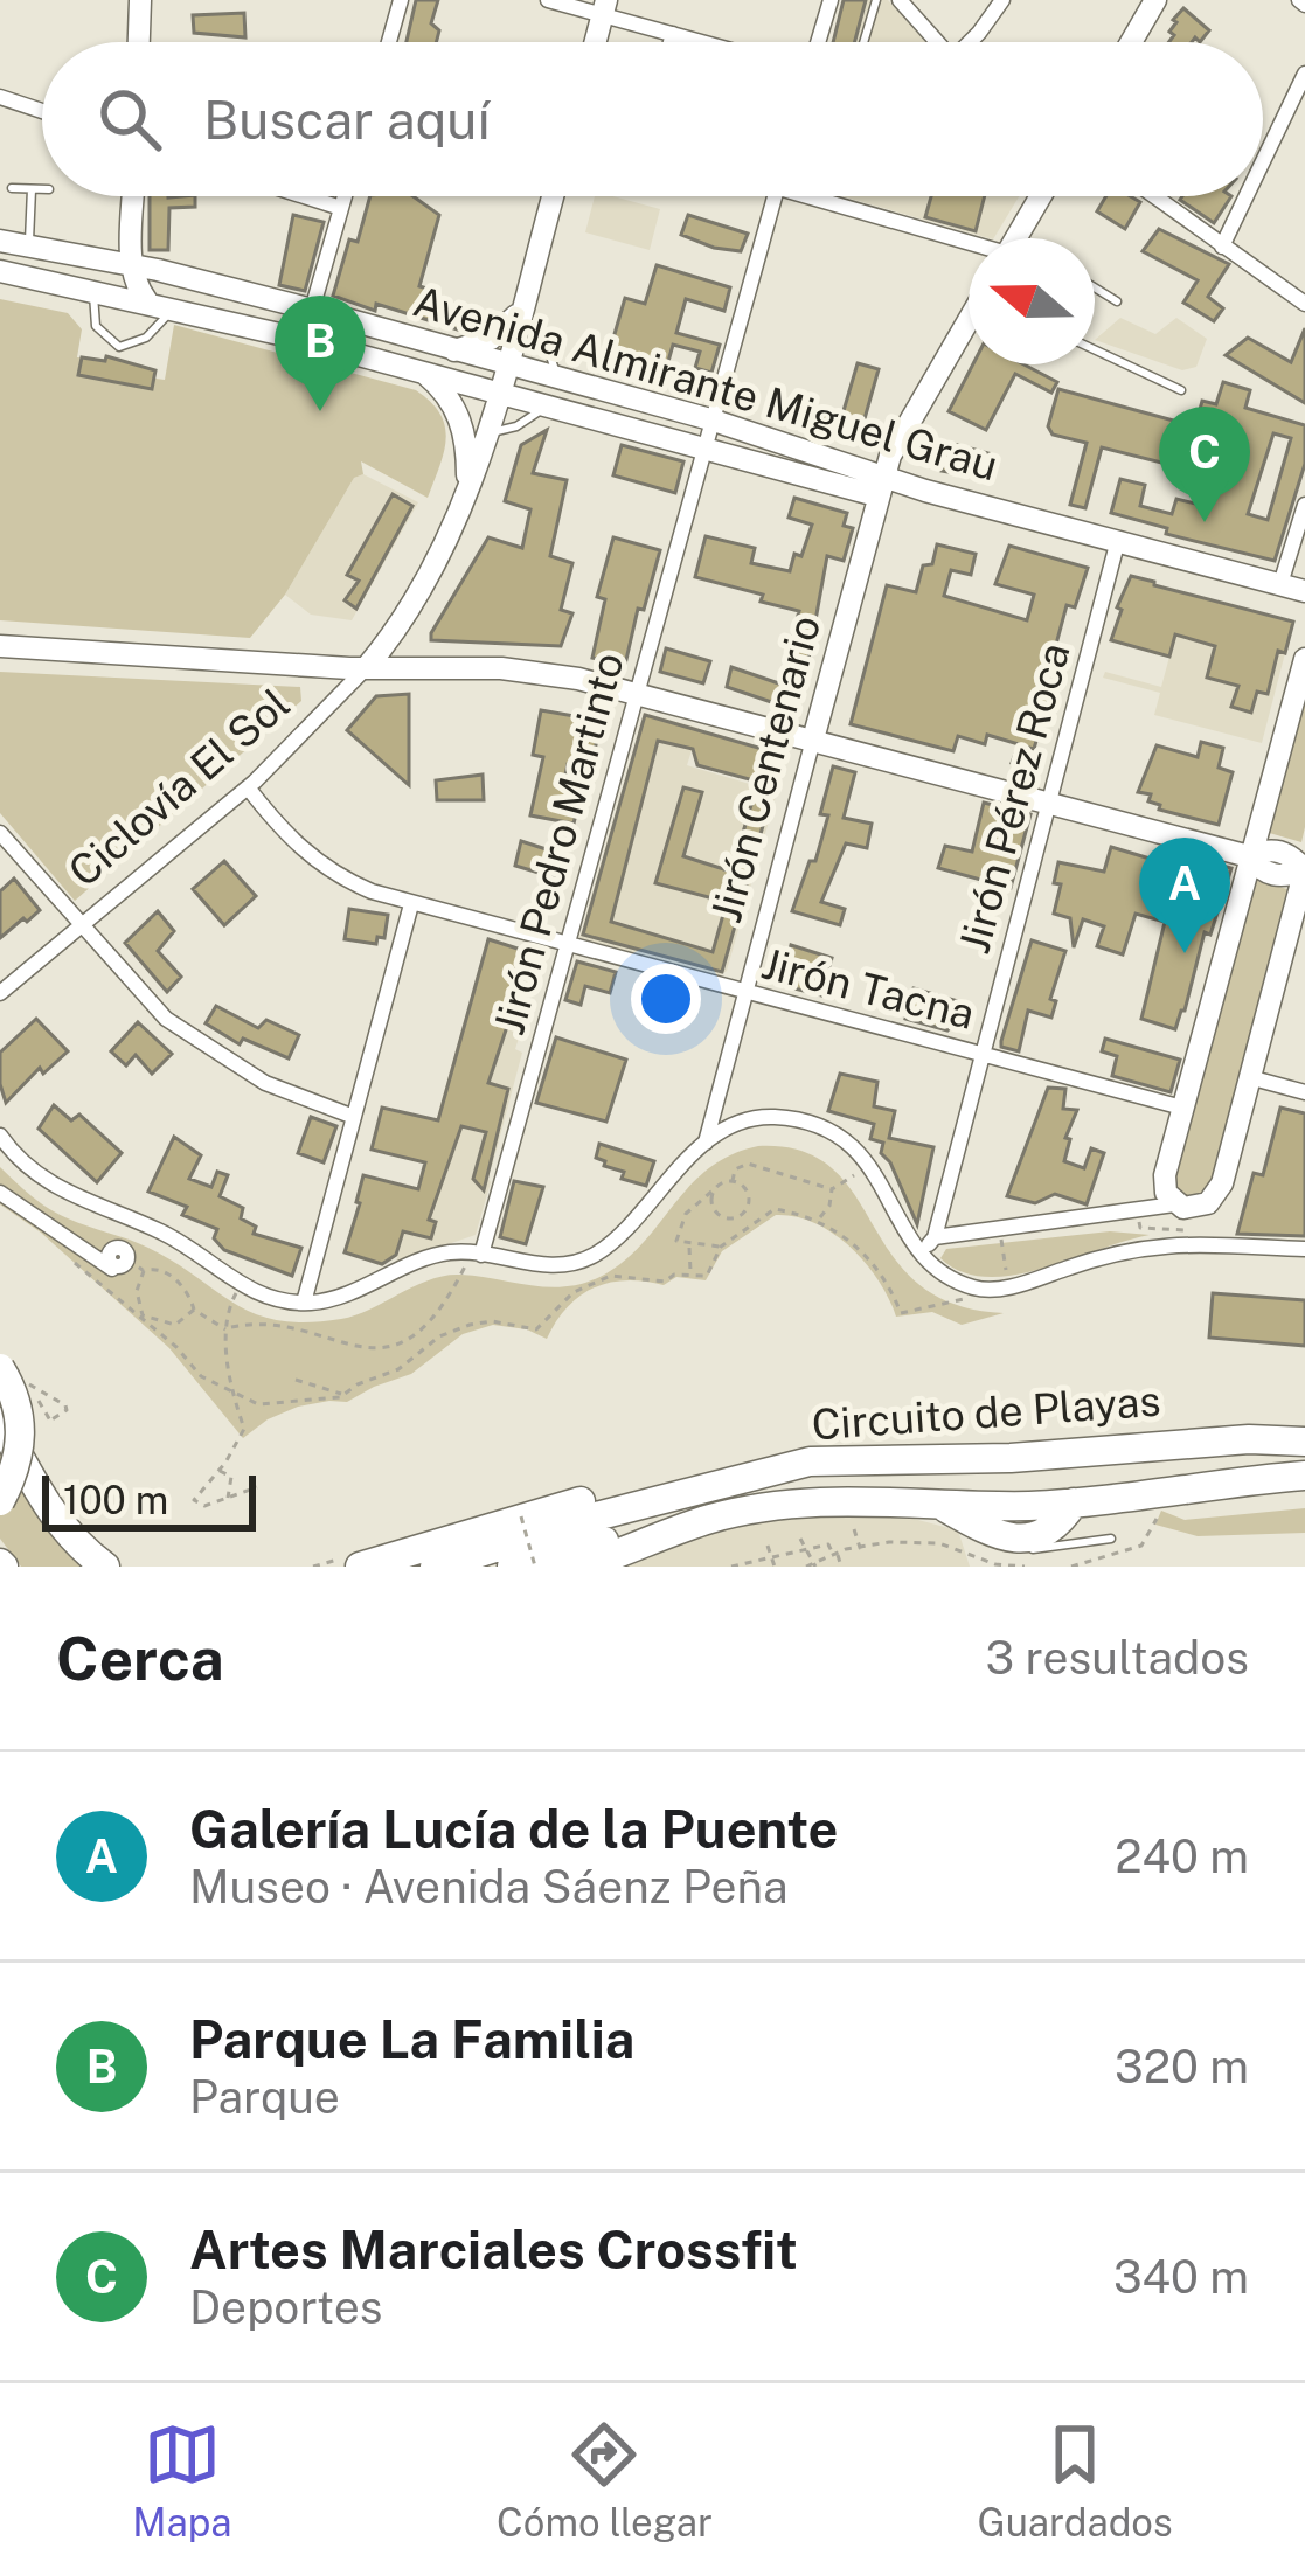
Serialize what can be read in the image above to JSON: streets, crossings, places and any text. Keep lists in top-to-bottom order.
{
  "streets": {
    "highway": ["Circuito de Playas"],
    "main road": ["Avenida Almirante Miguel Grau", "Jirón Centenario"],
    "street": ["Jirón Pérez Roca", "Jirón Pedro Martinto", "Jirón Tacna"]
  },
  "crossings": [
    ["Avenida Almirante Miguel Grau", "Jirón Centenario"],
    ["Avenida Almirante Miguel Grau", "Jirón Pérez Roca"],
    ["Avenida Almirante Miguel Grau", "Jirón Pedro Martinto"],
    ["Jirón Centenario", "Jirón Tacna"],
    ["Jirón Pérez Roca", "Jirón Tacna"],
    ["Jirón Pedro Martinto", "Jirón Tacna"]
  ],
  "scale_bar": "100 m",
  "north": "left",
  "page": {
    "search": "Buscar aquí",
    "pins": ["B", "C", "A"],
    "scale": "100 m",
    "heading": ["Cerca", "3 resultados"],
    "list": [
      {
        "mark": "A",
        "name": "Galería Lucía de la Puente",
        "note": "Museo · Avenida Sáenz Peña",
        "value": "240 m"
      },
      {
        "mark": "B",
        "name": "Parque La Familia",
        "note": "Parque",
        "value": "320 m"
      },
      {
        "mark": "C",
        "name": "Artes Marciales Crossfit",
        "note": "Deportes",
        "value": "340 m"
      }
    ],
    "nav": ["Mapa", "Cómo llegar", "Guardados"]
  }
}
